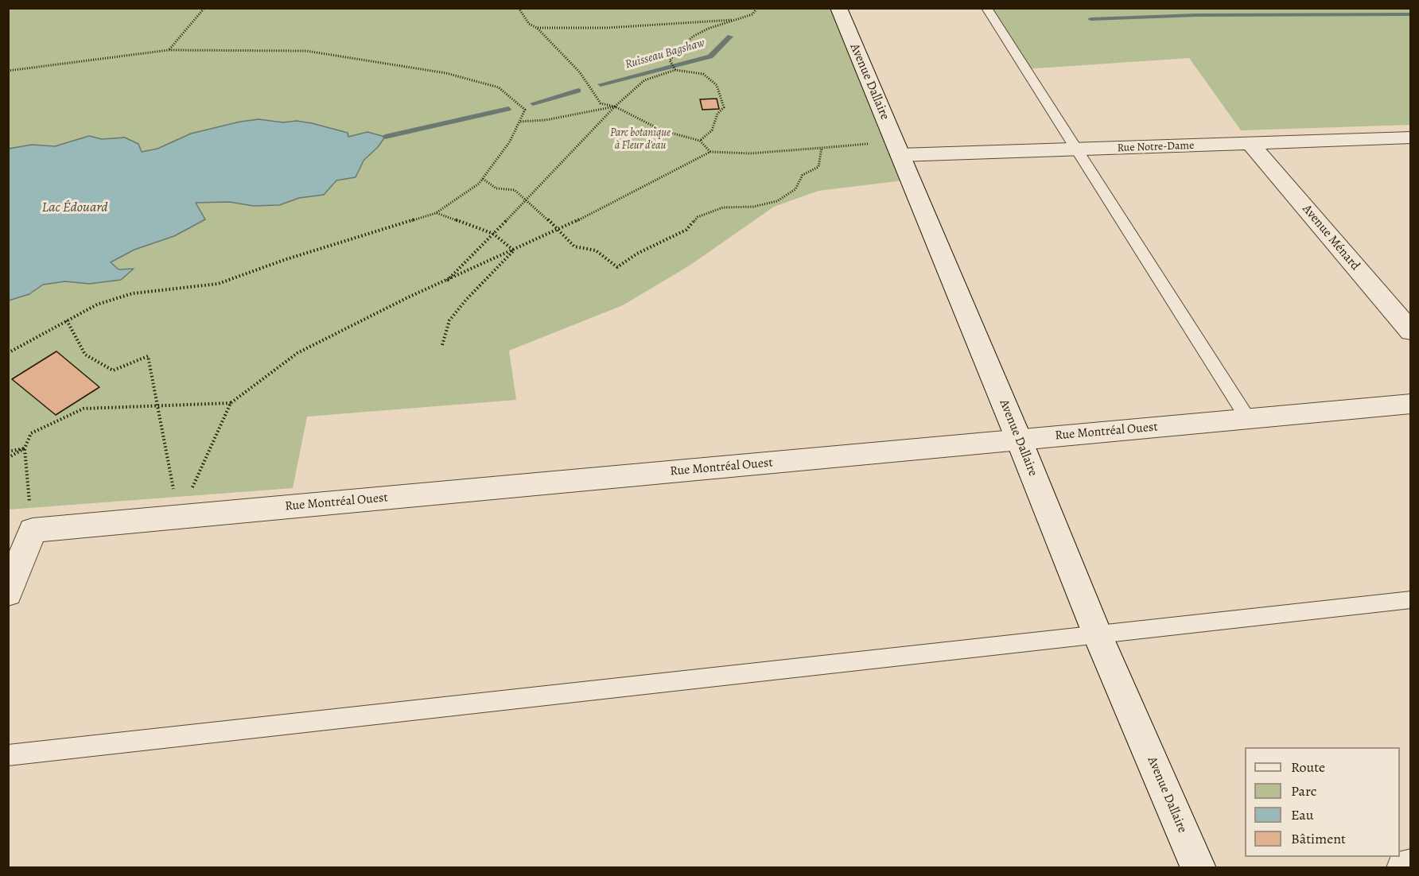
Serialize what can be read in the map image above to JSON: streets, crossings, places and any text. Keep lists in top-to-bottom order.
{
  "streets": {
    "street": [
      "Avenue Dallaire",
      "Rue Notre-Dame",
      "Avenue Ménard",
      "Rue Montréal Ouest"
    ]
  },
  "crossings": [
    ["Avenue Dallaire", "Rue Notre-Dame"],
    ["Avenue Dallaire", "Rue Montréal Ouest"],
    ["Rue Notre-Dame", "Avenue Ménard"]
  ],
  "water": ["Ruisseau Bagshaw", "Lac Édouard"],
  "parks": ["Parc botanique à Fleur d'eau"],
  "legend": [
    "Route",
    "Parc",
    "Eau",
    "Bâtiment"
  ]
}
